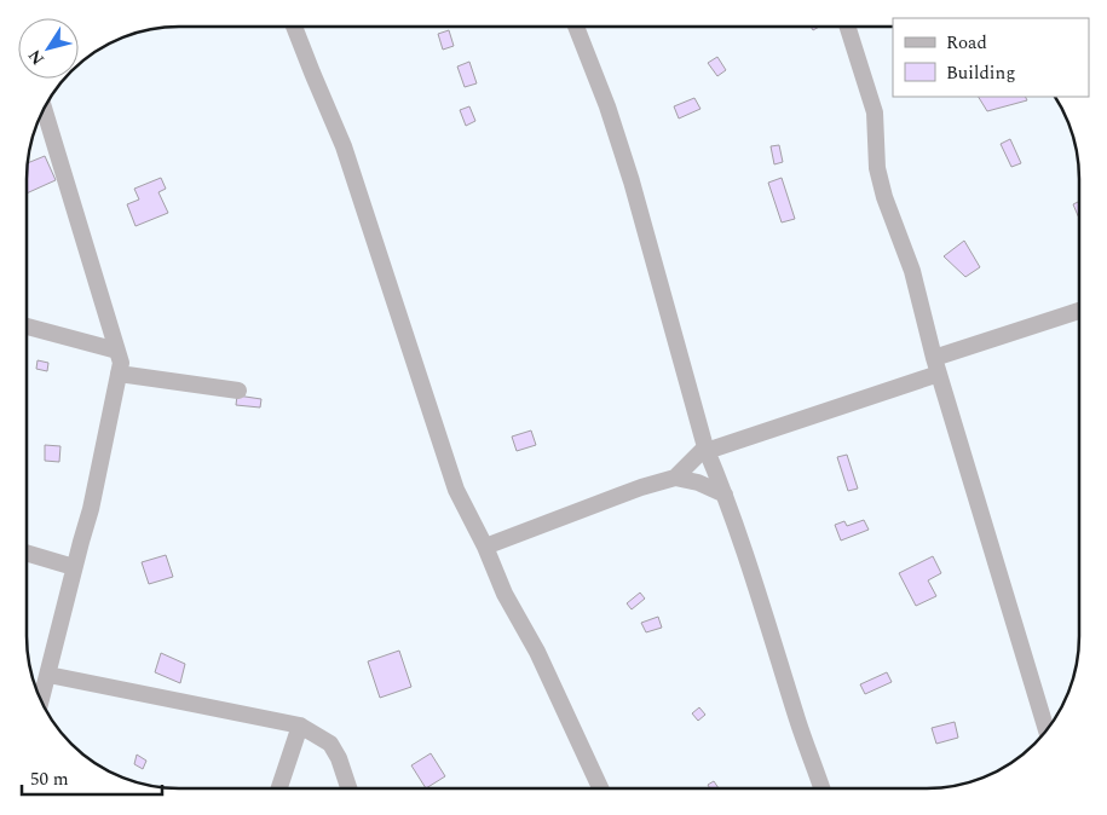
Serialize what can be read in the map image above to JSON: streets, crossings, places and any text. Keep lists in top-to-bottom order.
{
  "legend": ["Road", "Building"],
  "scale_bar": "50 m",
  "north": "bottom left"
}
